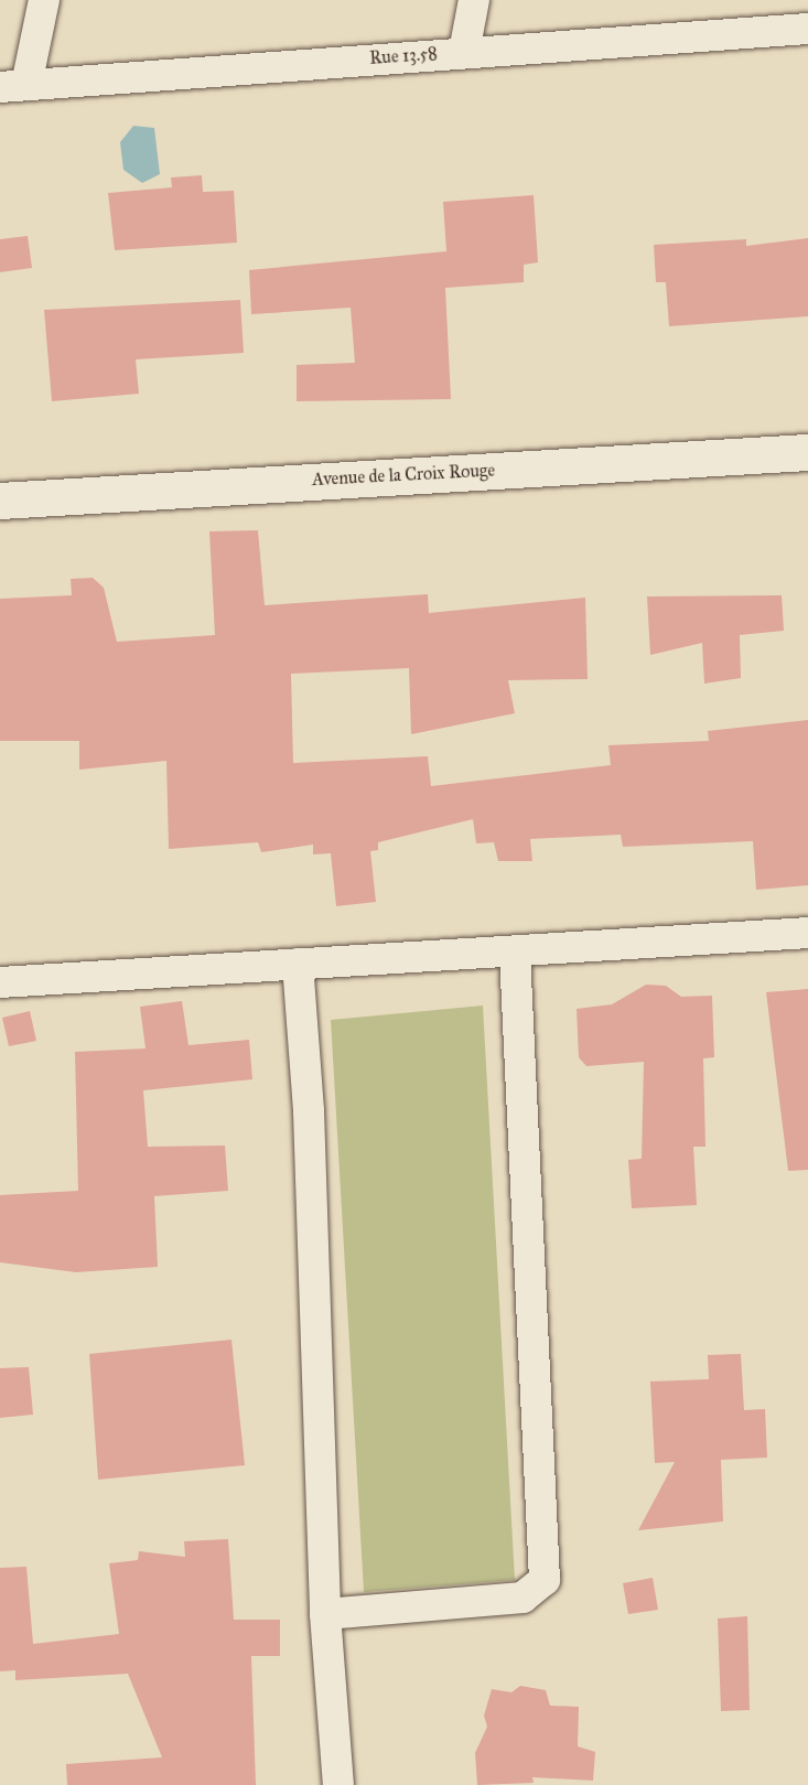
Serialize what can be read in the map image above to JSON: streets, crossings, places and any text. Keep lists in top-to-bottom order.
{
  "streets": {
    "street": ["Rue 13.58", "Avenue de la Croix Rouge"]
  }
}
